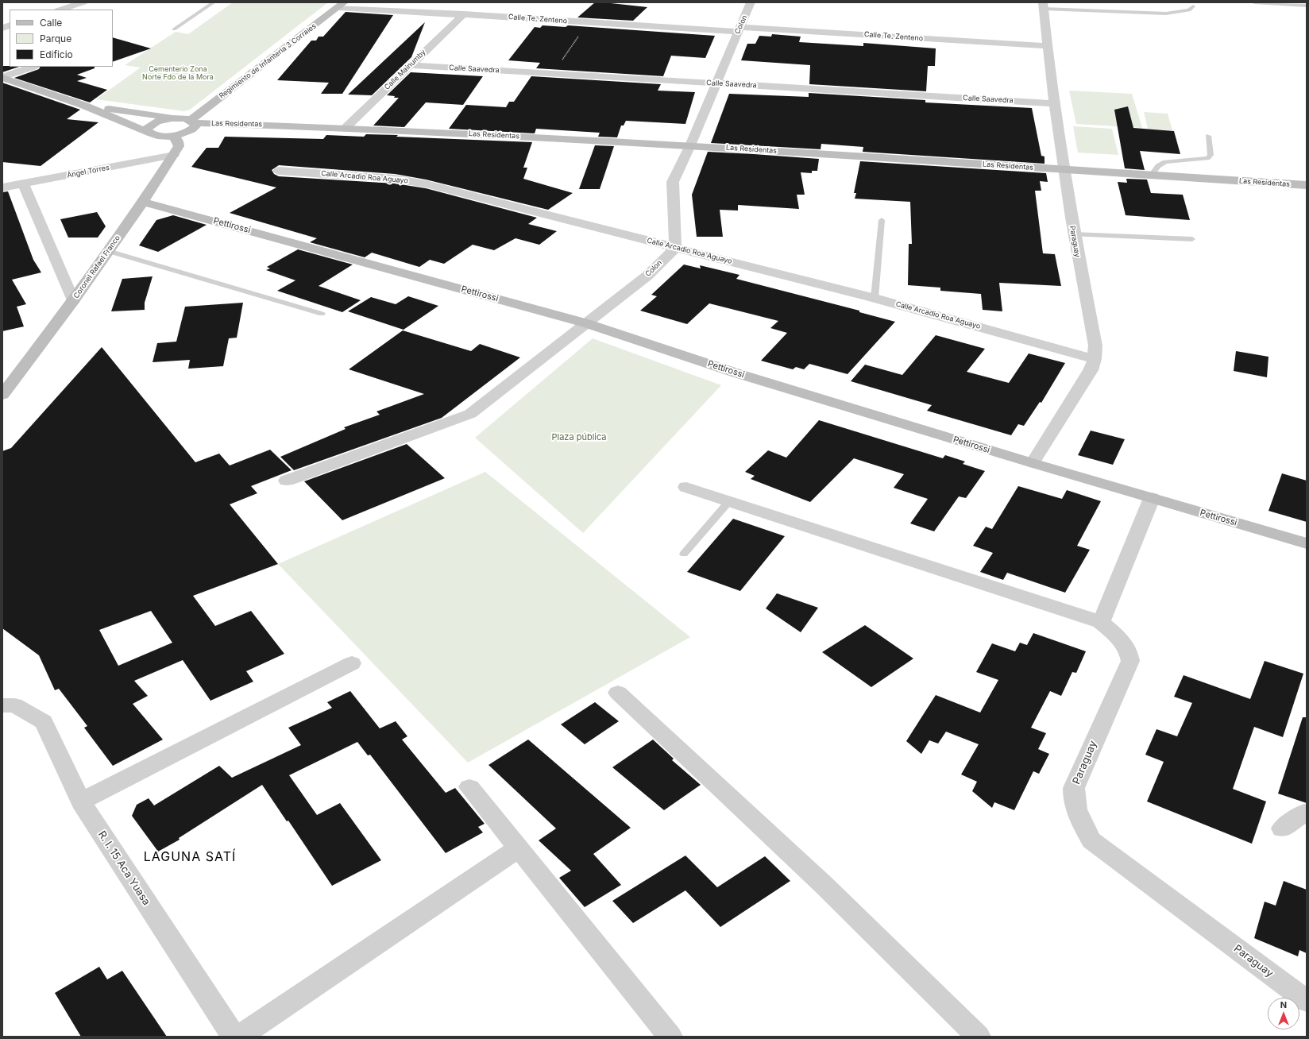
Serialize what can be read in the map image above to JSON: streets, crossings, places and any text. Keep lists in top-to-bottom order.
{
  "streets": {
    "street": [
      "Calle Te. Zenteno",
      "Colon",
      "Regimiento de Infanteria 3 Corrales",
      "Calle Saavedra",
      "Calle Mainumby",
      "Las Residentas",
      "Ángel Torres",
      "Calle Arcadio Roa Aguayo",
      "Pettirossi",
      "Paraguay",
      "Coronel Rafael Franco",
      "R. I. 15 Aca Yuasa"
    ]
  },
  "crossings": [
    ["Calle Te. Zenteno", "Colon"],
    ["Calle Te. Zenteno", "Regimiento de Infanteria 3 Corrales"],
    ["Calle Te. Zenteno", "Calle Mainumby"],
    ["Calle Te. Zenteno", "Paraguay"],
    ["Colon", "Calle Saavedra"],
    ["Colon", "Las Residentas"],
    ["Colon", "Calle Arcadio Roa Aguayo"],
    ["Colon", "Pettirossi"],
    ["Regimiento de Infanteria 3 Corrales", "Las Residentas"],
    ["Regimiento de Infanteria 3 Corrales", "Coronel Rafael Franco"],
    ["Calle Saavedra", "Calle Mainumby"],
    ["Calle Saavedra", "Paraguay"],
    ["Calle Mainumby", "Las Residentas"],
    ["Las Residentas", "Paraguay"],
    ["Ángel Torres", "Coronel Rafael Franco"],
    ["Calle Arcadio Roa Aguayo", "Paraguay"],
    ["Pettirossi", "Paraguay"],
    ["Pettirossi", "Coronel Rafael Franco"]
  ],
  "districts": ["LAGUNA SATÍ"],
  "parks": ["Cementerio Zona Norte Fdo de la Mora", "Plaza pública"],
  "legend": ["Calle", "Parque", "Edificio"],
  "north": "top"
}
